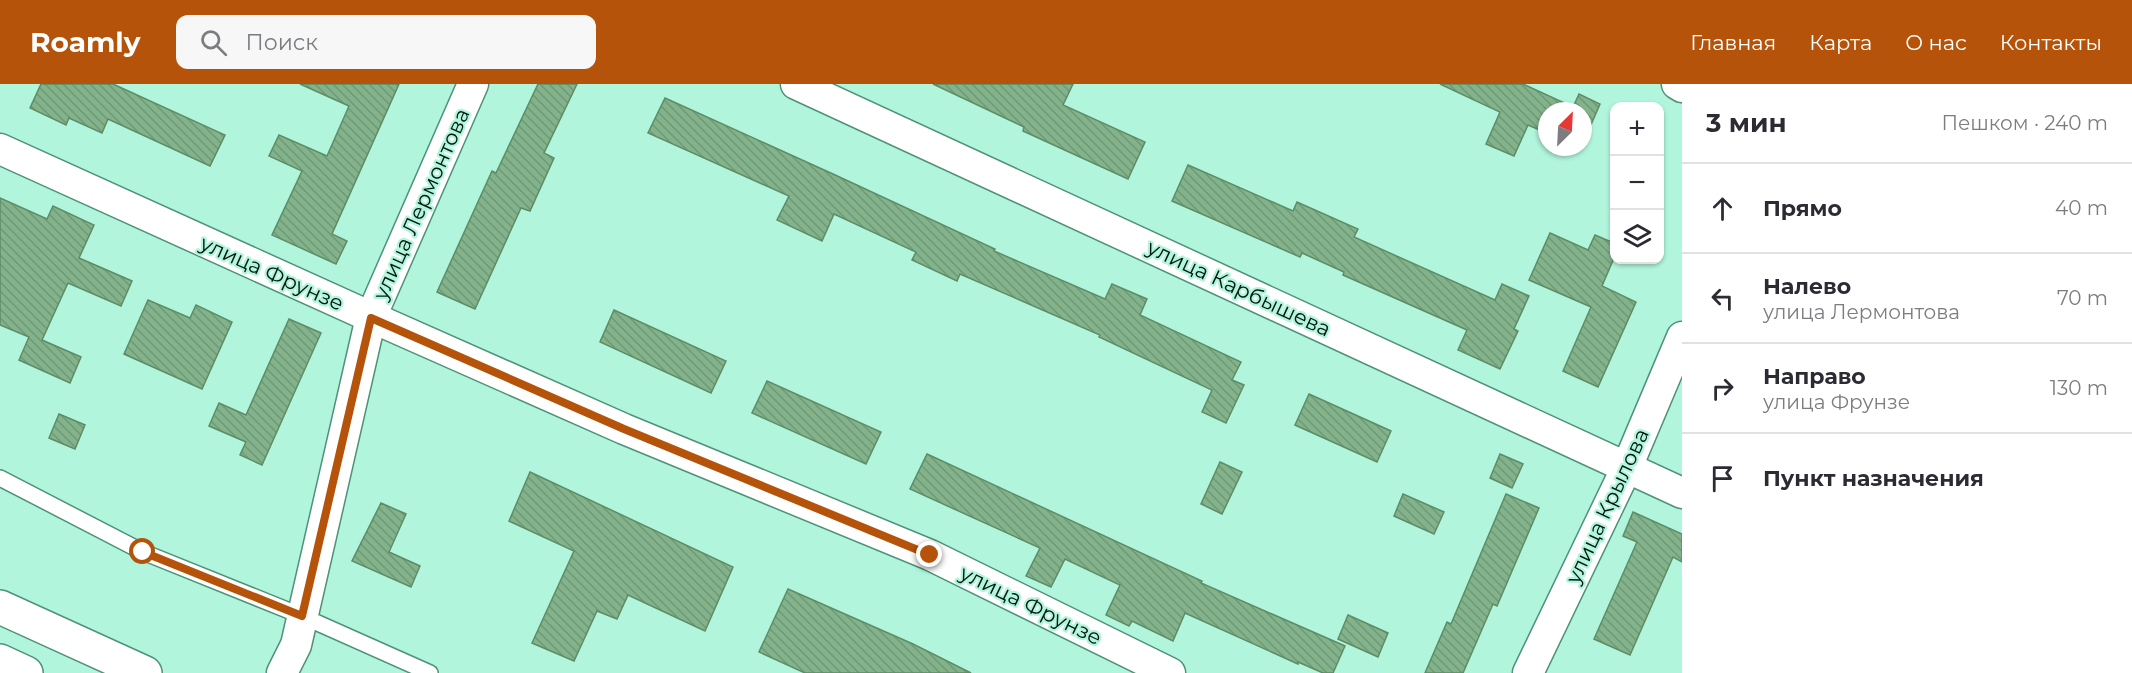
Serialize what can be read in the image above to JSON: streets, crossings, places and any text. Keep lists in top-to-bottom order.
{
  "streets": {
    "street": [
      "улица Лермонтова",
      "улица Фрунзе",
      "улица Карбышева",
      "улица Крылова"
    ]
  },
  "crossings": [
    ["улица Лермонтова", "улица Фрунзе"],
    ["улица Карбышева", "улица Крылова"]
  ],
  "north": "top right",
  "page": {
    "header": "Roamly",
    "search": "Поиск",
    "nav": [
      "Главная",
      "Карта",
      "О нас",
      "Контакты"
    ],
    "heading": ["3 мин", "Пешком · 240 m"],
    "map_buttons": ["+", "−"],
    "list": [
      ["Прямо", "40 m"],
      ["Налево", "улица Лермонтова", "70 m"],
      ["Направо", "улица Фрунзе", "130 m"],
      "Пункт назначения"
    ]
  }
}
